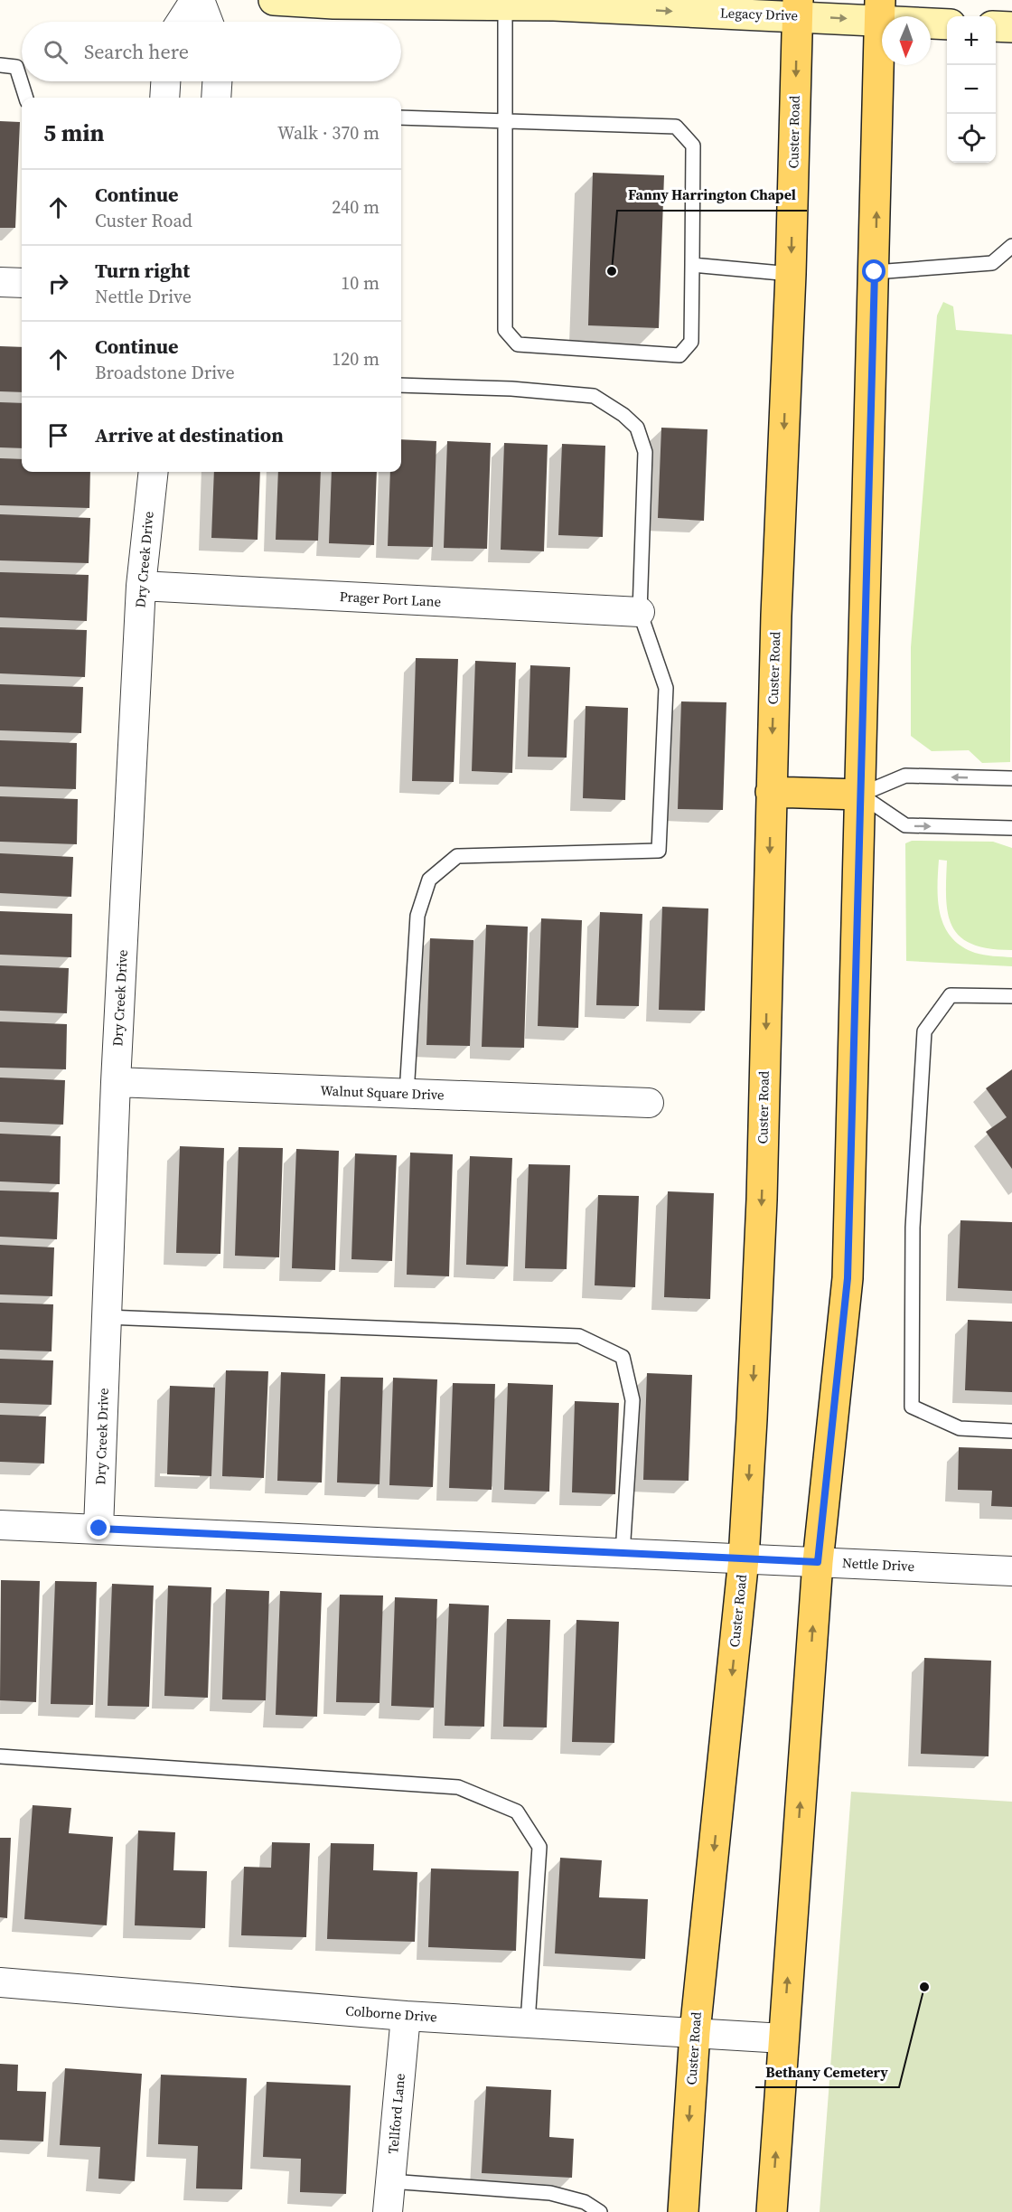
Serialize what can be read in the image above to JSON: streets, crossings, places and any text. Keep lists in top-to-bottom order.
{
  "streets": {
    "main road": ["Legacy Drive", "Custer Road"],
    "street": [
      "Dry Creek Drive",
      "Prager Port Lane",
      "Walnut Square Drive",
      "Nettle Drive",
      "Colborne Drive",
      "Tellford Lane"
    ]
  },
  "crossings": [
    ["Legacy Drive", "Custer Road"],
    ["Custer Road", "Nettle Drive"],
    ["Custer Road", "Colborne Drive"],
    ["Dry Creek Drive", "Prager Port Lane"],
    ["Dry Creek Drive", "Walnut Square Drive"],
    ["Dry Creek Drive", "Nettle Drive"],
    ["Colborne Drive", "Tellford Lane"]
  ],
  "one_way": ["Legacy Drive"],
  "places": ["Fanny Harrington Chapel", "Bethany Cemetery"],
  "north": "bottom",
  "page": {
    "map_buttons": ["+", "−"],
    "search": "Search here",
    "heading": ["5 min", "Walk · 370 m"],
    "list": [
      ["Continue", "Custer Road", "240 m"],
      ["Turn right", "Nettle Drive", "10 m"],
      ["Continue", "Broadstone Drive", "120 m"],
      "Arrive at destination"
    ]
  }
}
